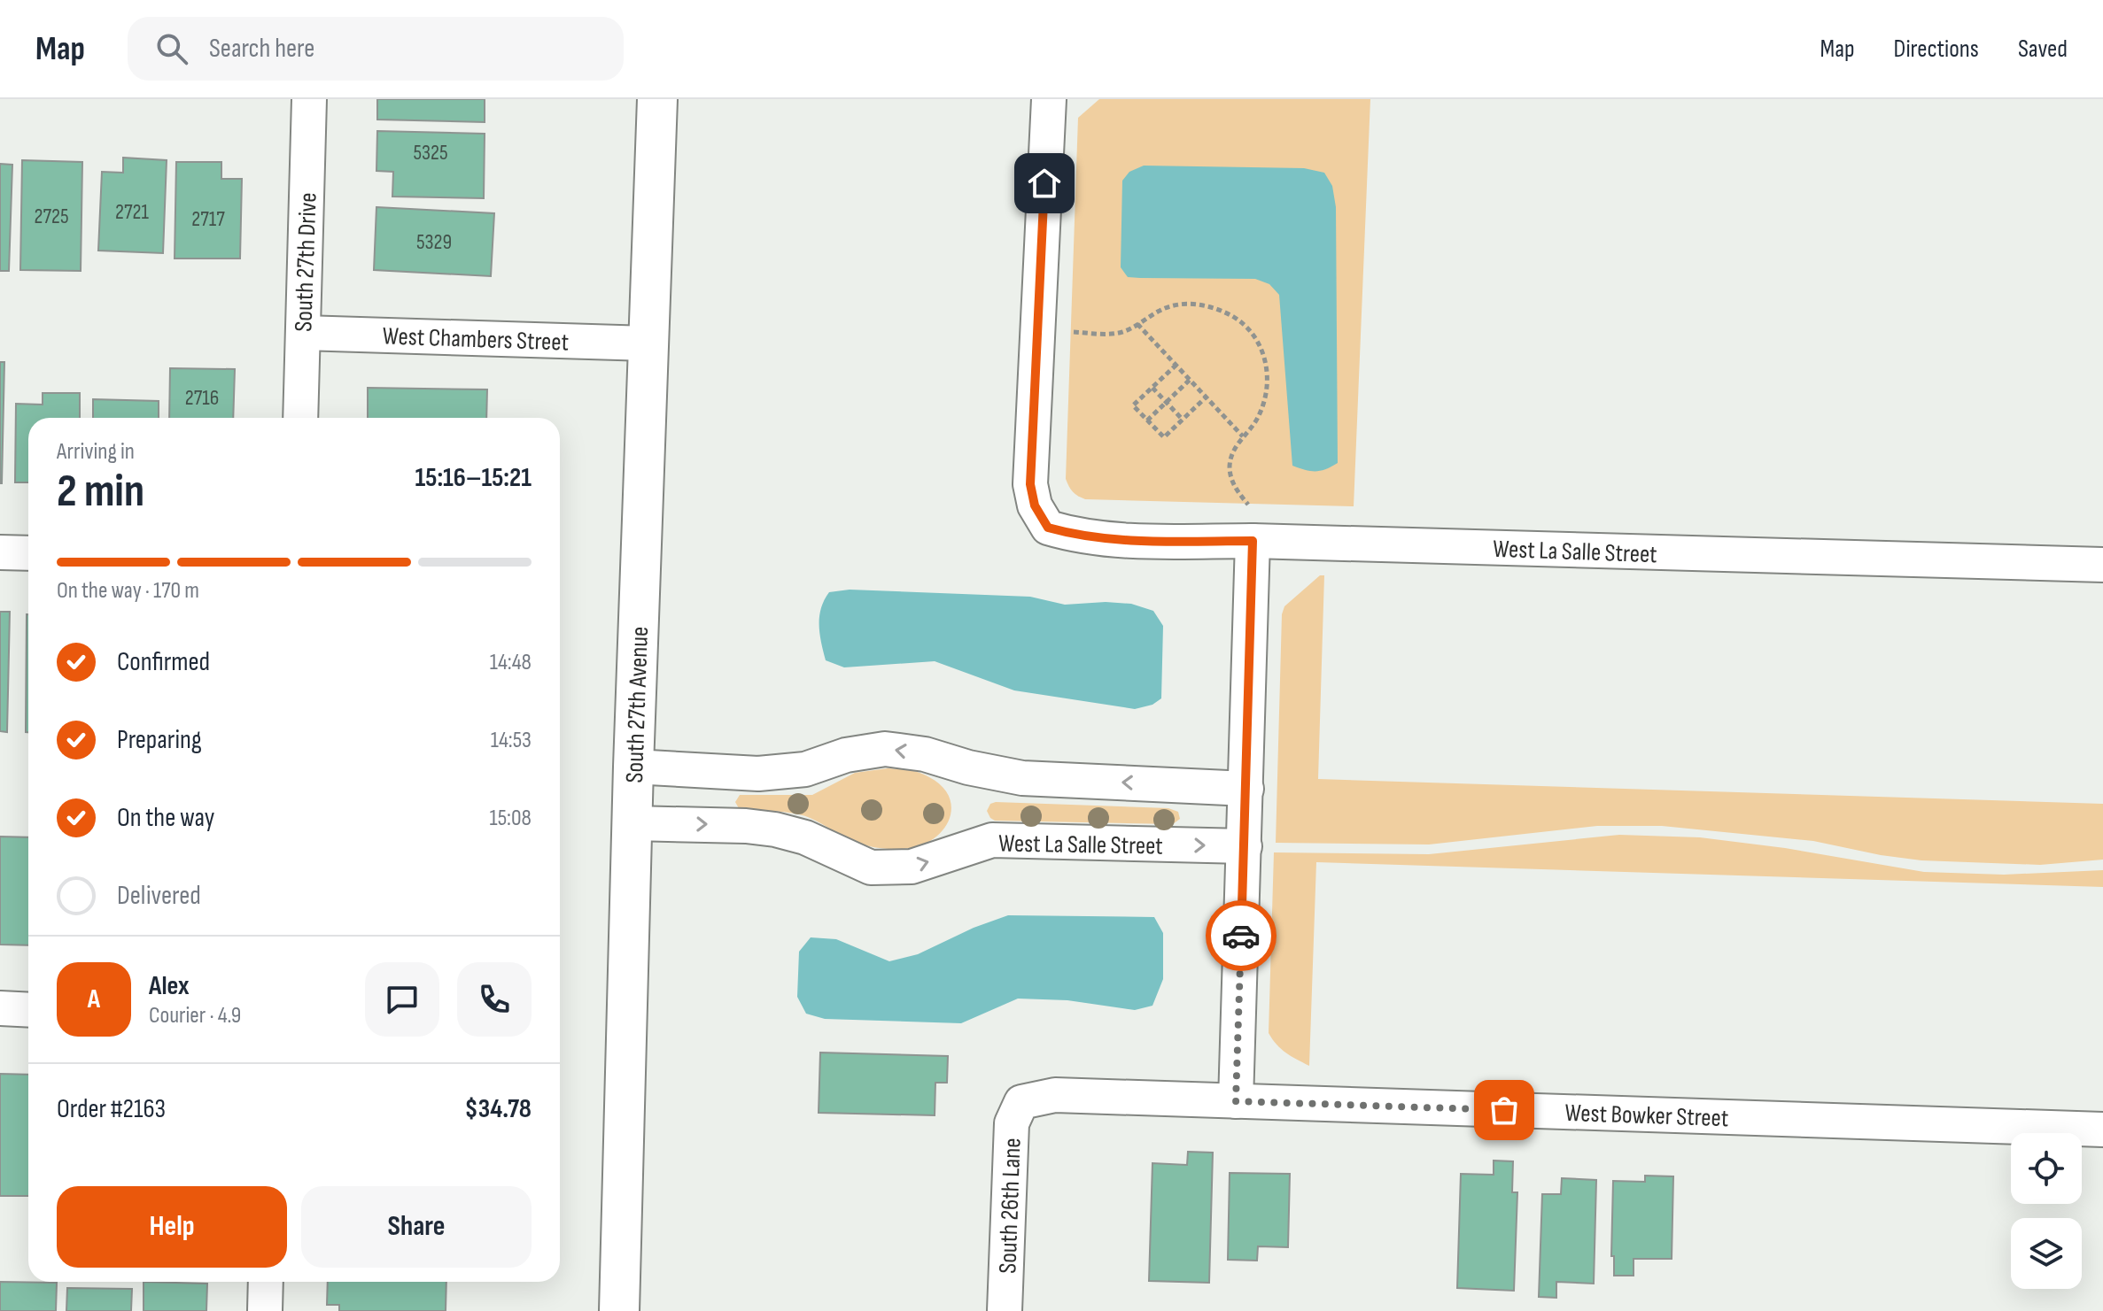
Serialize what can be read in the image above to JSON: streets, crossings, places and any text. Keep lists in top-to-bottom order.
{
  "streets": {
    "main road": ["South 27th Avenue"],
    "street": [
      "South 27th Drive",
      "West Chambers Street",
      "West La Salle Street",
      "West Bowker Street",
      "South 26th Lane"
    ]
  },
  "crossings": [
    ["South 27th Drive", "West Chambers Street"],
    ["West Chambers Street", "South 27th Avenue"],
    ["West La Salle Street", "South 27th Avenue"],
    ["West Bowker Street", "South 26th Lane"]
  ],
  "house_numbers": [
    "5325",
    "2721",
    "2725",
    "2717",
    "5329",
    "2716"
  ],
  "page": {
    "header": "Map",
    "search": "Search here",
    "nav": ["Map", "Directions", "Saved"],
    "heading": ["2 min", "Arriving in", "15:16–15:21"],
    "panel": [
      "Alex",
      "Courier · 4.9",
      "Order #2163",
      "$34.78"
    ],
    "bar": "On the way · 170 m",
    "list": [
      ["Confirmed", "14:48"],
      ["Preparing", "14:53"],
      ["On the way", "15:08"],
      "Delivered"
    ],
    "round": "A",
    "buttons": ["Help", "Share"]
  }
}
